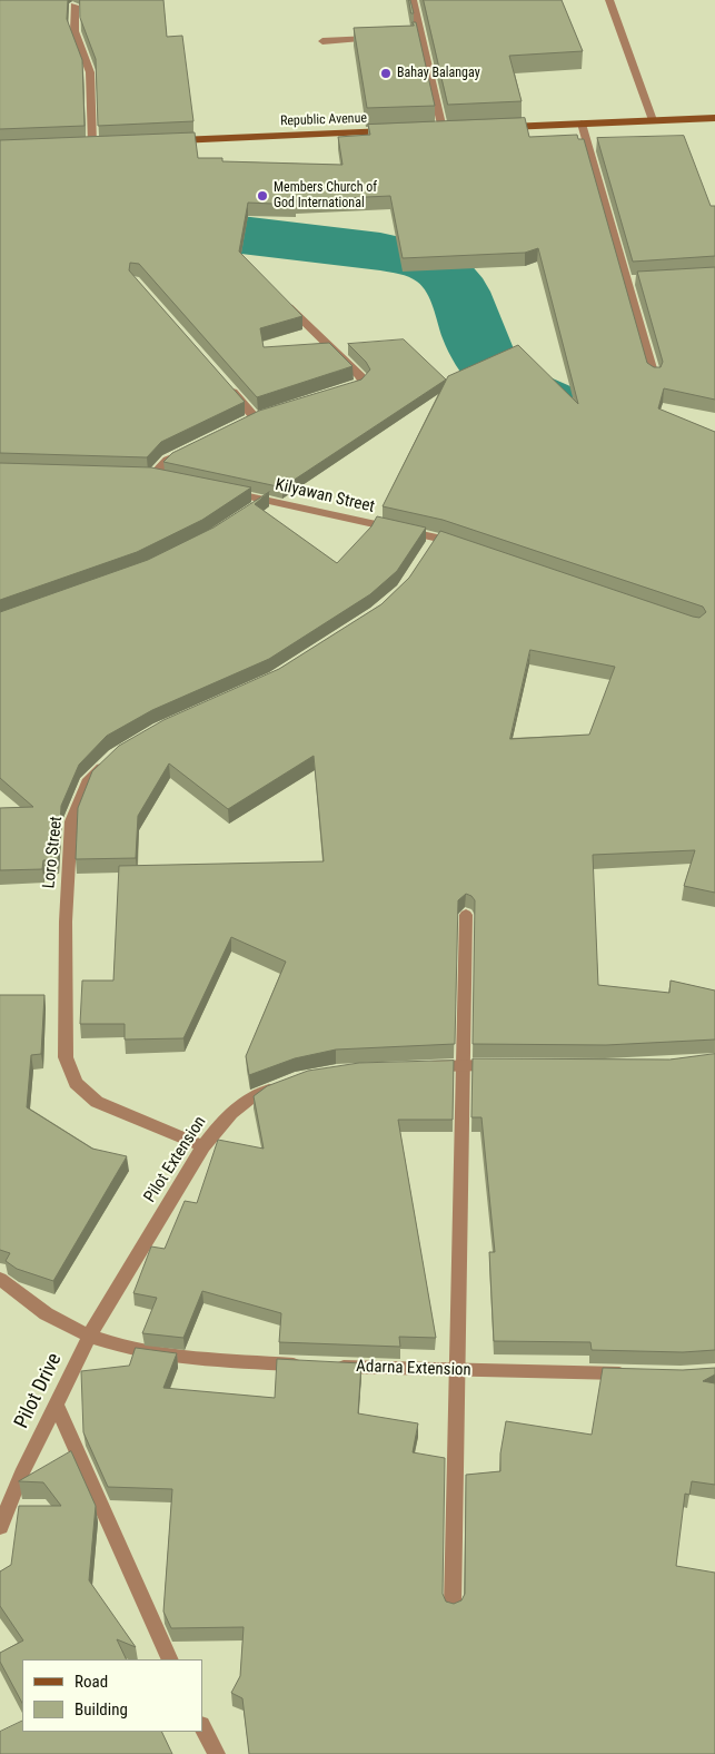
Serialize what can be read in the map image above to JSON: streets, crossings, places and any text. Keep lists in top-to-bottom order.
{
  "streets": {
    "main road": ["Republic Avenue"],
    "street": [
      "Kilyawan Street",
      "Loro Street",
      "Pilot Extension",
      "Adarna Extension",
      "Pilot Drive"
    ]
  },
  "crossings": [
    ["Loro Street", "Pilot Extension"],
    ["Pilot Extension", "Adarna Extension"],
    ["Pilot Extension", "Pilot Drive"],
    ["Adarna Extension", "Pilot Drive"]
  ],
  "places": ["Bahay Balangay", "Members Church of God International"],
  "legend": ["Road", "Building"]
}
